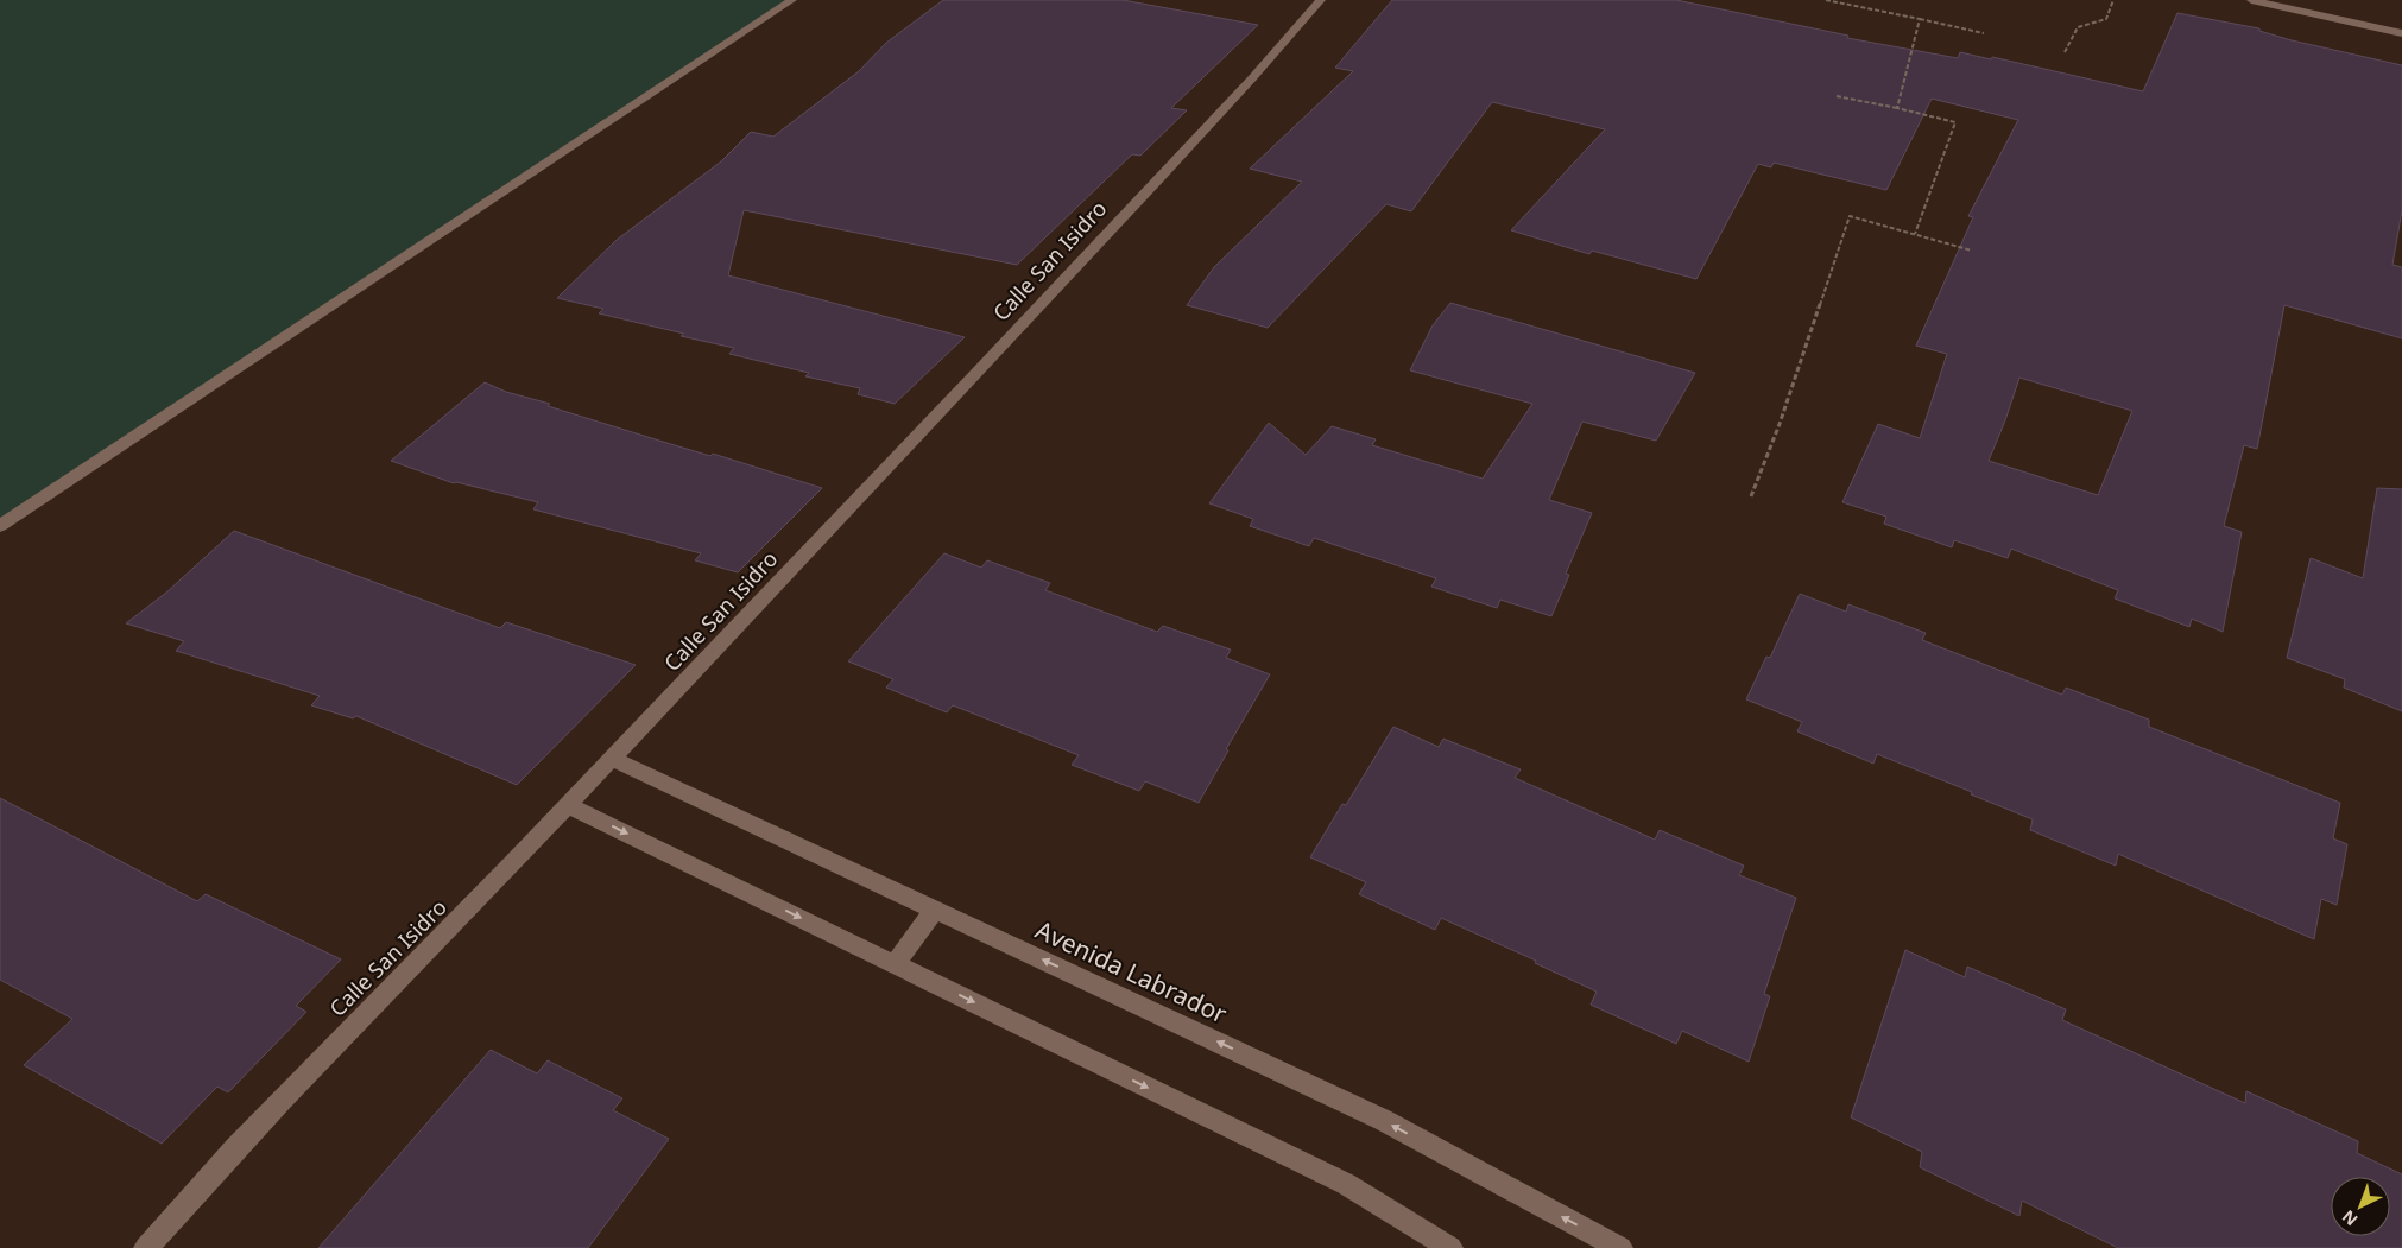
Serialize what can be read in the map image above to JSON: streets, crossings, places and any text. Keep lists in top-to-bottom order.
{
  "streets": {
    "street": ["Calle San Isidro", "Avenida Labrador"]
  },
  "crossings": [
    ["Calle San Isidro", "Avenida Labrador"]
  ],
  "north": "bottom left"
}
